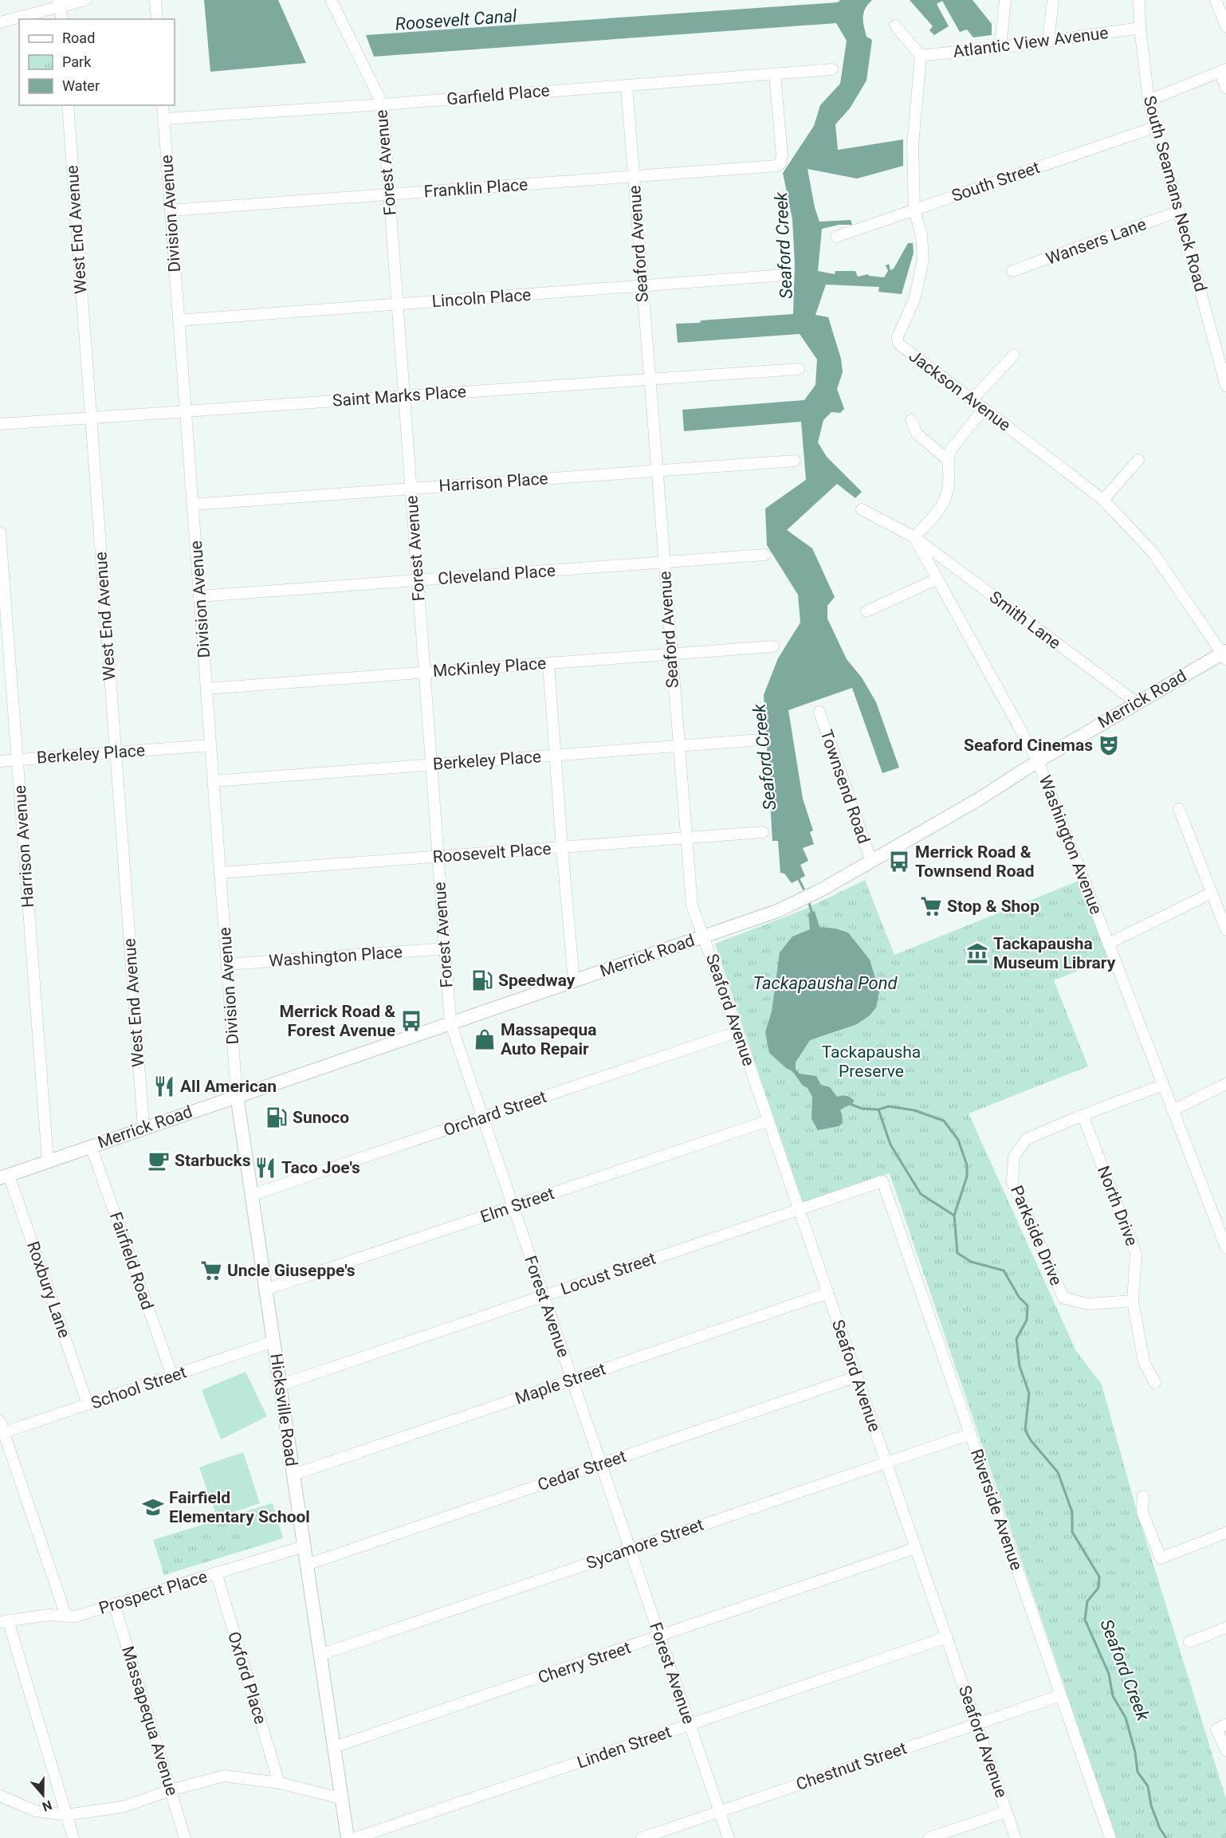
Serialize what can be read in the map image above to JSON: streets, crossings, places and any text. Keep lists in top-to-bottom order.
{
  "streets": {
    "main road": ["Merrick Road", "Hicksville Road"],
    "street": [
      "Atlantic View Avenue",
      "Garfield Place",
      "Forest Avenue",
      "South Street",
      "Franklin Place",
      "South Seamans Neck Road",
      "Division Avenue",
      "West End Avenue",
      "Wansers Lane",
      "Seaford Avenue",
      "Lincoln Place",
      "Jackson Avenue",
      "Saint Marks Place",
      "Harrison Place",
      "Cleveland Place",
      "Smith Lane",
      "McKinley Place",
      "Berkeley Place",
      "Townsend Road",
      "Washington Avenue",
      "Harrison Avenue",
      "Roosevelt Place",
      "Washington Place",
      "Orchard Street",
      "Elm Street",
      "North Drive",
      "Parkside Drive",
      "Fairfield Road",
      "Locust Street",
      "Roxbury Lane",
      "Maple Street",
      "School Street",
      "Cedar Street",
      "Riverside Avenue",
      "Sycamore Street",
      "Prospect Place",
      "Cherry Street",
      "Oxford Place",
      "Massapequa Avenue",
      "Linden Street",
      "Chestnut Street"
    ]
  },
  "crossings": [
    ["Atlantic View Avenue", "South Seamans Neck Road"],
    ["Atlantic View Avenue", "Jackson Avenue"],
    ["Garfield Place", "Forest Avenue"],
    ["Garfield Place", "Franklin Place"],
    ["Garfield Place", "Division Avenue"],
    ["Garfield Place", "Seaford Avenue"],
    ["Forest Avenue", "Franklin Place"],
    ["Forest Avenue", "Lincoln Place"],
    ["Forest Avenue", "Saint Marks Place"],
    ["Forest Avenue", "Harrison Place"],
    ["Forest Avenue", "Cleveland Place"],
    ["Forest Avenue", "McKinley Place"],
    ["Forest Avenue", "Merrick Road"],
    ["Forest Avenue", "Berkeley Place"],
    ["Forest Avenue", "Roosevelt Place"],
    ["Forest Avenue", "Washington Place"],
    ["Forest Avenue", "Orchard Street"],
    ["Forest Avenue", "Elm Street"],
    ["Forest Avenue", "Locust Street"],
    ["Forest Avenue", "Maple Street"],
    ["Forest Avenue", "Cedar Street"],
    ["Forest Avenue", "Sycamore Street"],
    ["Forest Avenue", "Cherry Street"],
    ["Forest Avenue", "Linden Street"],
    ["Forest Avenue", "Chestnut Street"],
    ["South Street", "South Seamans Neck Road"],
    ["South Street", "Jackson Avenue"],
    ["Franklin Place", "Division Avenue"],
    ["Franklin Place", "Seaford Avenue"],
    ["South Seamans Neck Road", "Wansers Lane"],
    ["Division Avenue", "Lincoln Place"],
    ["Division Avenue", "Saint Marks Place"],
    ["Division Avenue", "Harrison Place"],
    ["Division Avenue", "Cleveland Place"],
    ["Division Avenue", "McKinley Place"],
    ["Division Avenue", "Merrick Road"],
    ["Division Avenue", "Berkeley Place"],
    ["Division Avenue", "Roosevelt Place"],
    ["Division Avenue", "Washington Place"],
    ["Division Avenue", "Hicksville Road"],
    ["West End Avenue", "Saint Marks Place"],
    ["West End Avenue", "Merrick Road"],
    ["West End Avenue", "Berkeley Place"],
    ["Seaford Avenue", "Lincoln Place"],
    ["Seaford Avenue", "Saint Marks Place"],
    ["Seaford Avenue", "Harrison Place"],
    ["Seaford Avenue", "Cleveland Place"],
    ["Seaford Avenue", "McKinley Place"],
    ["Seaford Avenue", "Merrick Road"],
    ["Seaford Avenue", "Berkeley Place"],
    ["Seaford Avenue", "Roosevelt Place"],
    ["Seaford Avenue", "Orchard Street"],
    ["Seaford Avenue", "Elm Street"],
    ["Seaford Avenue", "Locust Street"],
    ["Seaford Avenue", "Maple Street"],
    ["Seaford Avenue", "Cedar Street"],
    ["Seaford Avenue", "Sycamore Street"],
    ["Seaford Avenue", "Cherry Street"],
    ["Seaford Avenue", "Linden Street"],
    ["Seaford Avenue", "Chestnut Street"],
    ["Jackson Avenue", "Merrick Road"],
    ["Smith Lane", "Merrick Road"],
    ["Smith Lane", "Washington Avenue"],
    ["Merrick Road", "Townsend Road"],
    ["Merrick Road", "Washington Avenue"],
    ["Merrick Road", "Harrison Avenue"],
    ["Merrick Road", "Fairfield Road"],
    ["Merrick Road", "Roxbury Lane"],
    ["Merrick Road", "Hicksville Road"],
    ["Berkeley Place", "Harrison Avenue"],
    ["Washington Avenue", "Parkside Drive"],
    ["Orchard Street", "Hicksville Road"],
    ["Elm Street", "Hicksville Road"],
    ["North Drive", "Parkside Drive"],
    ["Fairfield Road", "School Street"],
    ["Locust Street", "Hicksville Road"],
    ["Locust Street", "Riverside Avenue"],
    ["Roxbury Lane", "School Street"],
    ["Maple Street", "Hicksville Road"],
    ["School Street", "Hicksville Road"],
    ["Hicksville Road", "Cedar Street"],
    ["Hicksville Road", "Sycamore Street"],
    ["Hicksville Road", "Prospect Place"],
    ["Hicksville Road", "Cherry Street"],
    ["Riverside Avenue", "Sycamore Street"],
    ["Riverside Avenue", "Chestnut Street"],
    ["Prospect Place", "Oxford Place"],
    ["Prospect Place", "Massapequa Avenue"]
  ],
  "water": ["Roosevelt Canal", "Seaford Creek", "Tackapausha Pond"],
  "parks": ["Tackapausha Preserve"],
  "places": {
    "theatre": ["Seaford Cinemas"],
    "bus stop": ["Merrick Road & Townsend Road", "Merrick Road & Forest Avenue"],
    "supermarket": ["Stop & Shop", "Uncle Giuseppe's"],
    "museum": ["Tackapausha Museum Library"],
    "fuel station": ["Speedway", "Sunoco"],
    "shop": ["Massapequa Auto Repair"],
    "restaurant": ["All American", "Taco Joe's"],
    "cafe": ["Starbucks"],
    "school or university": ["Fairfield Elementary School"]
  },
  "legend": ["Road", "Park", "Water"],
  "north": "bottom"
}
